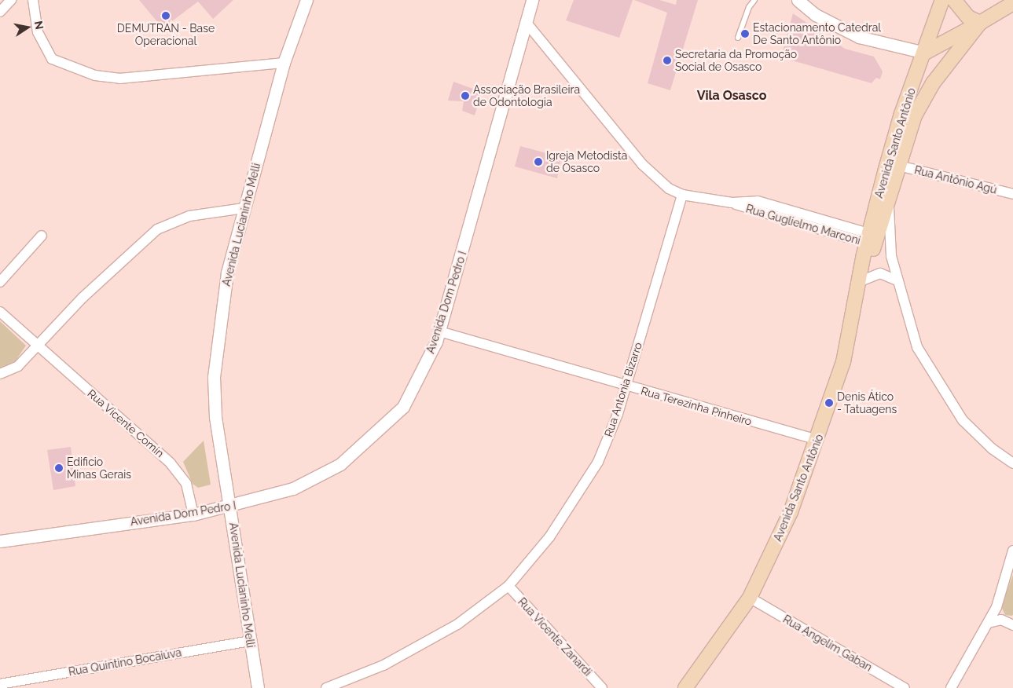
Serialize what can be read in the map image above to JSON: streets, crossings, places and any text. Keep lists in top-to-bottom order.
{
  "streets": {
    "main road": ["Avenida Santo Antônio"],
    "street": [
      "Rua Antônio Agú",
      "Avenida Lucianinho Melli",
      "Rua Guglielmo Marconi",
      "Avenida Dom Pedro I",
      "Rua Antonia Bizarro",
      "Rua Terezinha Pinheiro",
      "Rua Vicente Comin",
      "Rua Vicente Zanardi",
      "Rua Angelim Gaban",
      "Rua Quintino Bocaiúva"
    ]
  },
  "crossings": [
    ["Avenida Santo Antônio", "Rua Antônio Agú"],
    ["Avenida Santo Antônio", "Rua Guglielmo Marconi"],
    ["Avenida Santo Antônio", "Rua Terezinha Pinheiro"],
    ["Avenida Santo Antônio", "Rua Angelim Gaban"],
    ["Avenida Lucianinho Melli", "Avenida Dom Pedro I"],
    ["Avenida Lucianinho Melli", "Rua Quintino Bocaiúva"],
    ["Rua Guglielmo Marconi", "Avenida Dom Pedro I"],
    ["Rua Guglielmo Marconi", "Rua Antonia Bizarro"],
    ["Avenida Dom Pedro I", "Rua Terezinha Pinheiro"],
    ["Avenida Dom Pedro I", "Rua Vicente Comin"],
    ["Rua Antonia Bizarro", "Rua Terezinha Pinheiro"],
    ["Rua Antonia Bizarro", "Rua Vicente Zanardi"]
  ],
  "districts": ["Vila Osasco"],
  "places": [
    "DEMUTRAN - Base Operacional",
    "Estacionamento Catedral De Santo Antônio",
    "Secretaria da Promoção Social de Osasco",
    "Associação Brasileira de Odontologia",
    "Igreja Metodista de Osasco",
    "Denis Ático - Tatuagens",
    "Edificio Minas Gerais"
  ],
  "north": "right"
}
